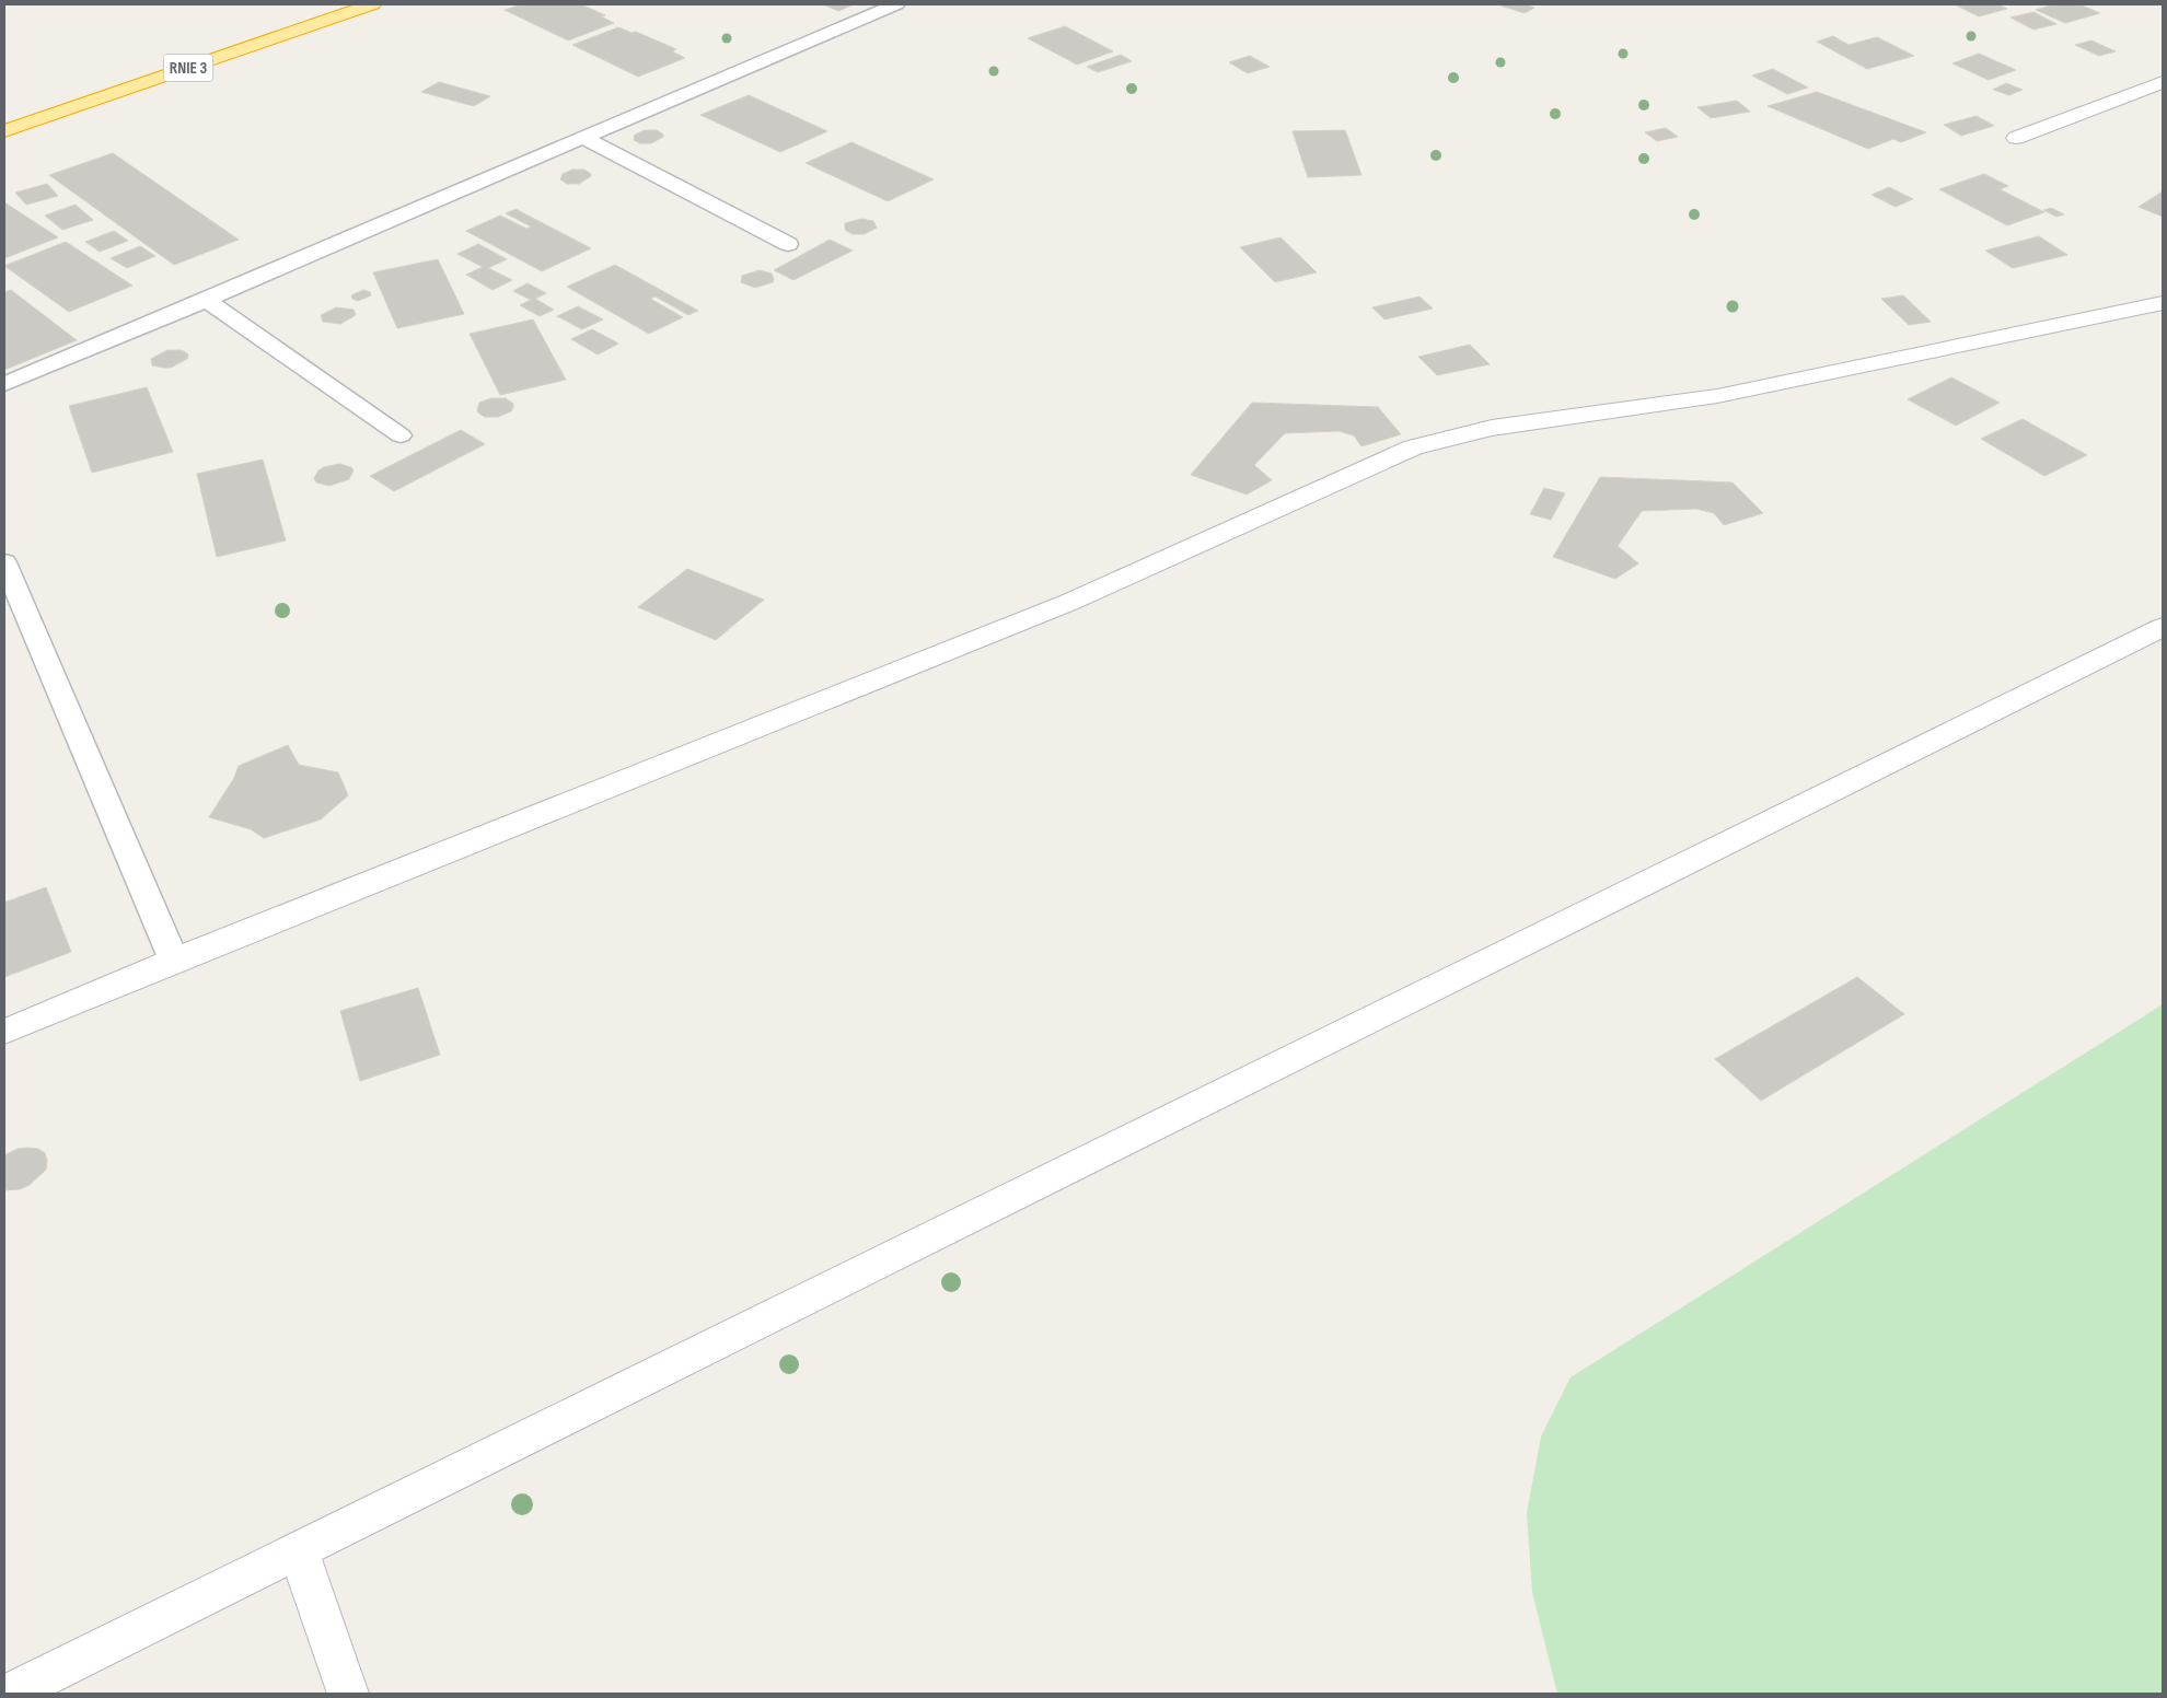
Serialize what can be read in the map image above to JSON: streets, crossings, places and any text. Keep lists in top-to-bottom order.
{
  "streets": {
    "highway": ["RNIE 3"]
  }
}
